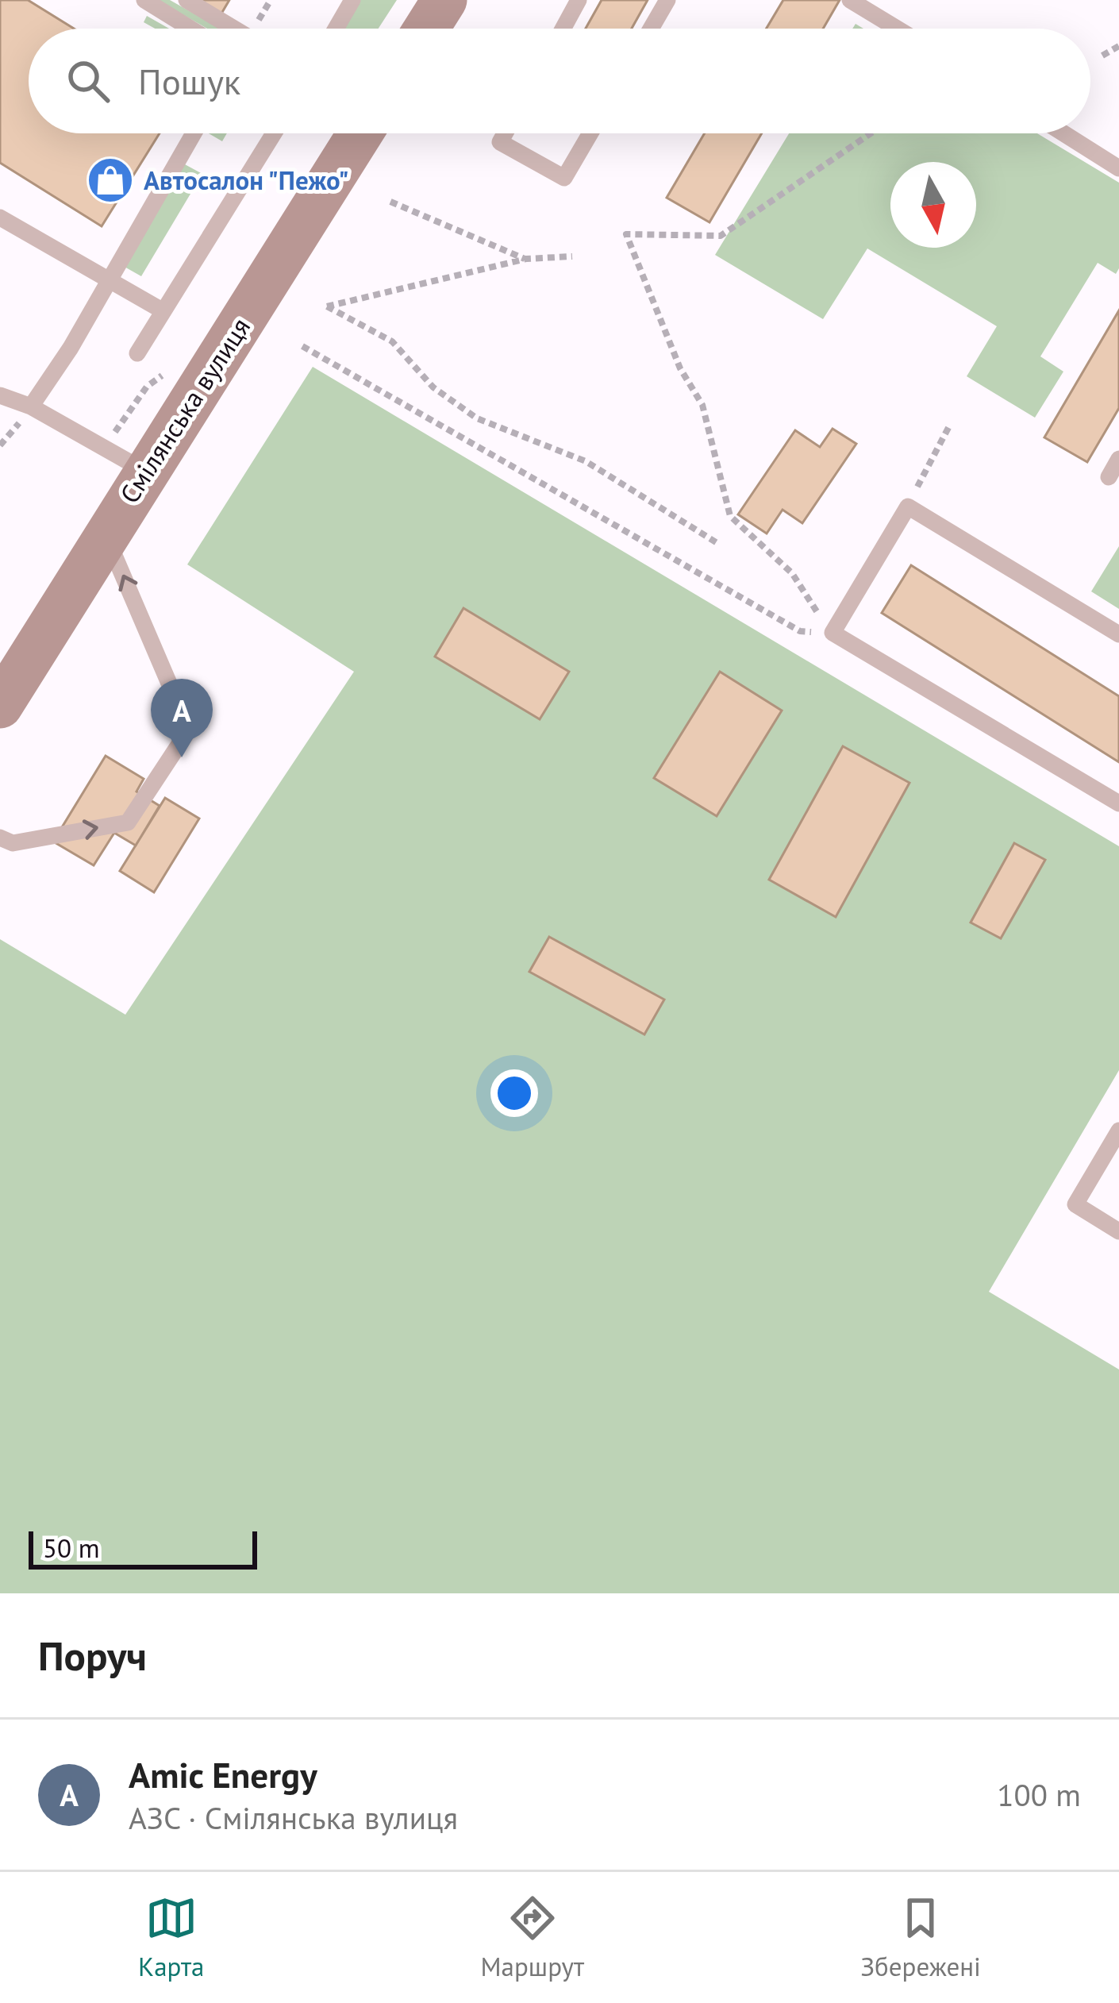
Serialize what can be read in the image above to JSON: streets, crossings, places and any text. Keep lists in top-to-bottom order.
{
  "streets": {
    "main road": ["Смілянська вулиця"]
  },
  "places": {
    "shop": ["Автосалон \"Пежо\""]
  },
  "scale_bar": "50 m",
  "north": "bottom",
  "page": {
    "search": "Пошук",
    "pins": "A",
    "scale": "50 m",
    "heading": "Поруч",
    "list": [
      {
        "mark": "A",
        "name": "Amic Energy",
        "note": "АЗС · Смілянська вулиця",
        "value": "100 m"
      }
    ],
    "nav": ["Карта", "Маршрут", "Збережені"]
  }
}
